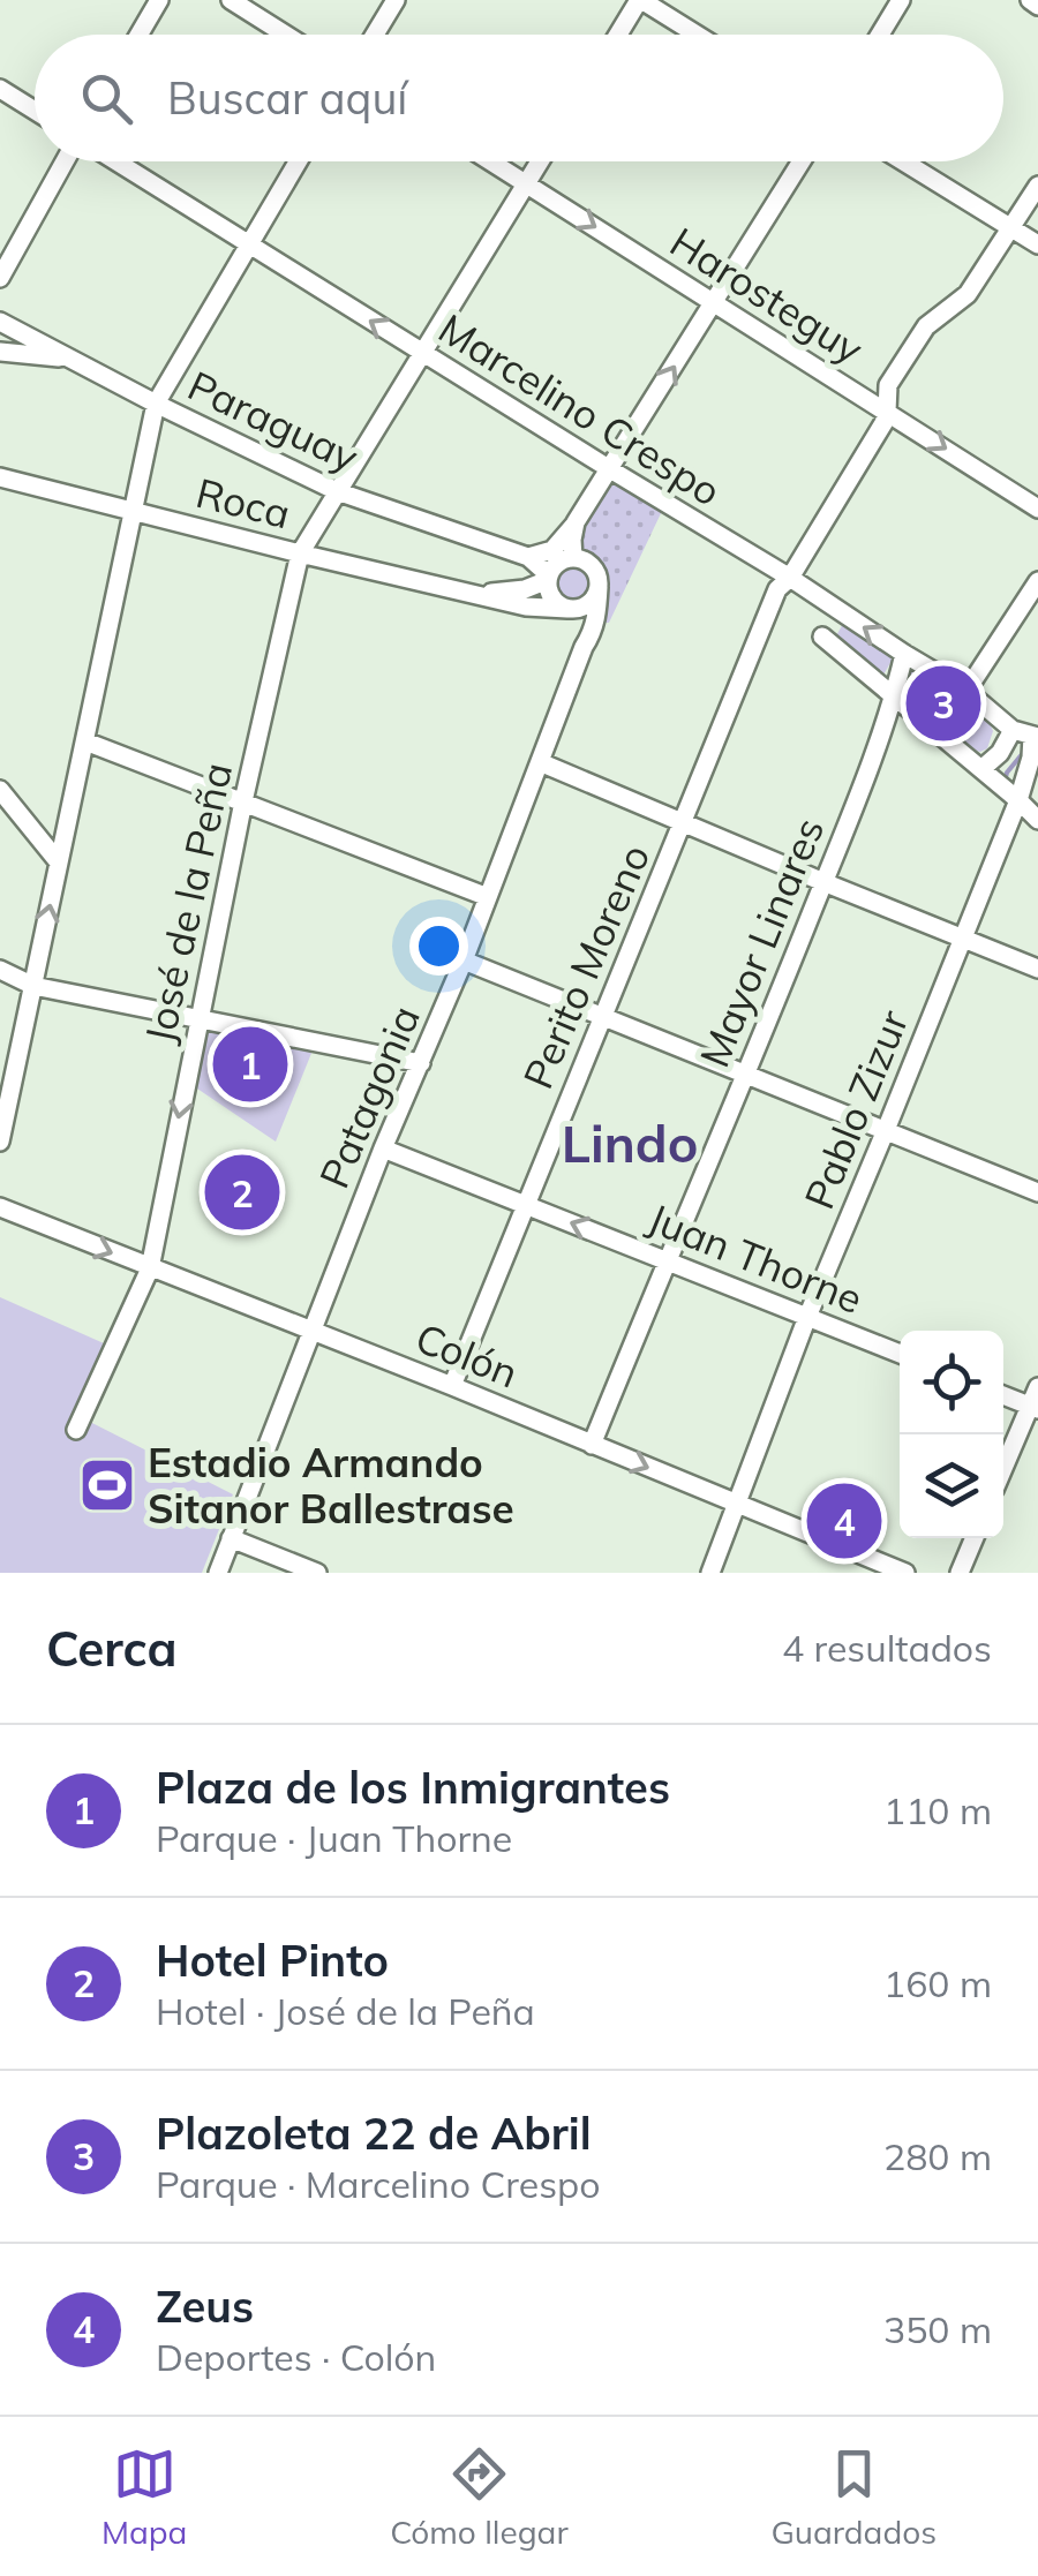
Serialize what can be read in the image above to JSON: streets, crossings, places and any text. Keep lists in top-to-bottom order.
{
  "streets": {
    "street": [
      "Harosteguy",
      "Marcelino Crespo",
      "Paraguay",
      "Roca",
      "José de la Peña",
      "Mayor Linares",
      "Perito Moreno",
      "Patagonia",
      "Pablo Zizur",
      "Juan Thorne",
      "Colón"
    ]
  },
  "crossings": [
    ["Harosteguy", "José de la Peña"],
    ["Harosteguy", "Perito Moreno"],
    ["Marcelino Crespo", "José de la Peña"],
    ["Marcelino Crespo", "Mayor Linares"],
    ["Marcelino Crespo", "Perito Moreno"],
    ["Marcelino Crespo", "Pablo Zizur"],
    ["Paraguay", "Roca"],
    ["Paraguay", "José de la Peña"],
    ["Paraguay", "Patagonia"],
    ["Roca", "José de la Peña"],
    ["Roca", "Patagonia"],
    ["José de la Peña", "Colón"],
    ["Mayor Linares", "Juan Thorne"],
    ["Mayor Linares", "Colón"],
    ["Perito Moreno", "Juan Thorne"],
    ["Perito Moreno", "Colón"],
    ["Patagonia", "Juan Thorne"],
    ["Patagonia", "Colón"],
    ["Pablo Zizur", "Juan Thorne"],
    ["Pablo Zizur", "Colón"]
  ],
  "one_way": ["Harosteguy"],
  "districts": ["Lindo"],
  "places": {
    "sports": ["Estadio Armando Sitanor Ballestrase"]
  },
  "page": {
    "search": "Buscar aquí",
    "pins": [
      "3",
      "1",
      "2",
      "4"
    ],
    "heading": ["Cerca", "4 resultados"],
    "list": [
      {
        "mark": "1",
        "name": "Plaza de los Inmigrantes",
        "note": "Parque · Juan Thorne",
        "value": "110 m"
      },
      {
        "mark": "2",
        "name": "Hotel Pinto",
        "note": "Hotel · José de la Peña",
        "value": "160 m"
      },
      {
        "mark": "3",
        "name": "Plazoleta 22 de Abril",
        "note": "Parque · Marcelino Crespo",
        "value": "280 m"
      },
      {
        "mark": "4",
        "name": "Zeus",
        "note": "Deportes · Colón",
        "value": "350 m"
      }
    ],
    "nav": ["Mapa", "Cómo llegar", "Guardados"]
  }
}
